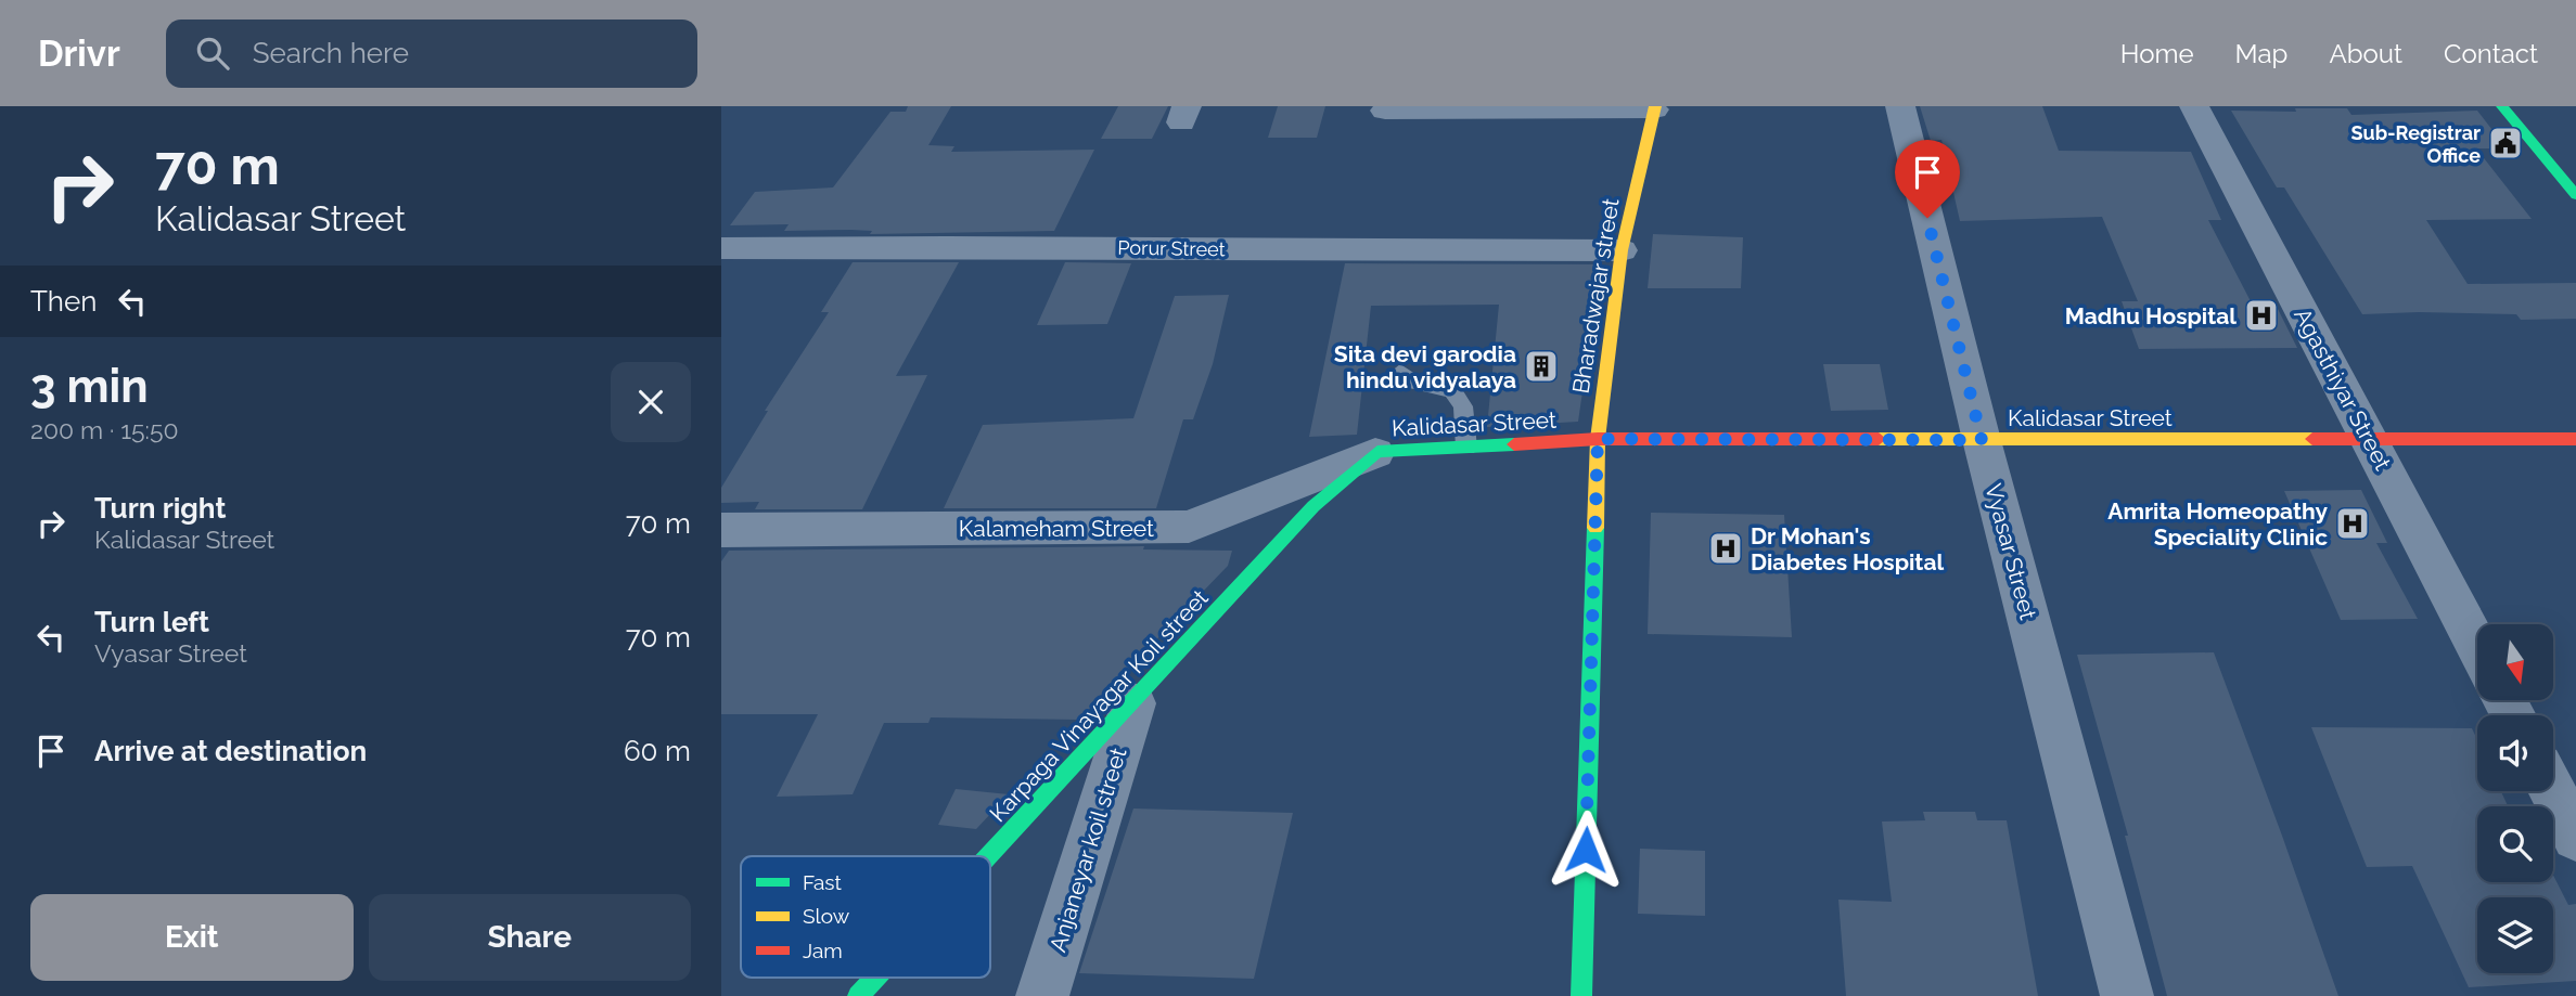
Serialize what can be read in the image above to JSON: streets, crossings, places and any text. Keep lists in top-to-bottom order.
{
  "streets": {
    "street": [
      "Porur Street",
      "Bharadwajar street",
      "Agasthiyar Street",
      "Kalidasar Street",
      "Kalameham Street",
      "Vyasar Street",
      "Karpaga Vinayagar Koil street",
      "Anjaneyar koil street"
    ]
  },
  "crossings": [
    ["Porur Street", "Bharadwajar street"],
    ["Bharadwajar street", "Kalidasar Street"],
    ["Agasthiyar Street", "Kalidasar Street"],
    ["Kalidasar Street", "Kalameham Street"],
    ["Kalidasar Street", "Vyasar Street"],
    ["Kalidasar Street", "Karpaga Vinayagar Koil street"],
    ["Kalameham Street", "Karpaga Vinayagar Koil street"],
    ["Karpaga Vinayagar Koil street", "Anjaneyar koil street"]
  ],
  "places": {
    "public building": ["Sub-Registrar Office"],
    "hospital": ["Madhu Hospital", "Amrita Homeopathy Speciality Clinic", "Dr Mohan's Diabetes Hospital"],
    "building": ["Sita devi garodia hindu vidyalaya"]
  },
  "legend": ["Fast", "Slow", "Jam"],
  "north": "bottom",
  "page": {
    "header": "Drivr",
    "search": "Search here",
    "nav": [
      "Home",
      "Map",
      "About",
      "Contact"
    ],
    "turn": ["70 m", "Kalidasar Street"],
    "then": "Then",
    "heading": ["3 min", "200 m · 15:50"],
    "list": [
      {
        "name": "Turn right",
        "note": "Kalidasar Street",
        "value": "70 m"
      },
      {
        "name": "Turn left",
        "note": "Vyasar Street",
        "value": "70 m"
      },
      {
        "name": "Arrive at destination",
        "value": "60 m"
      }
    ],
    "buttons": ["Exit", "Share"]
  }
}
